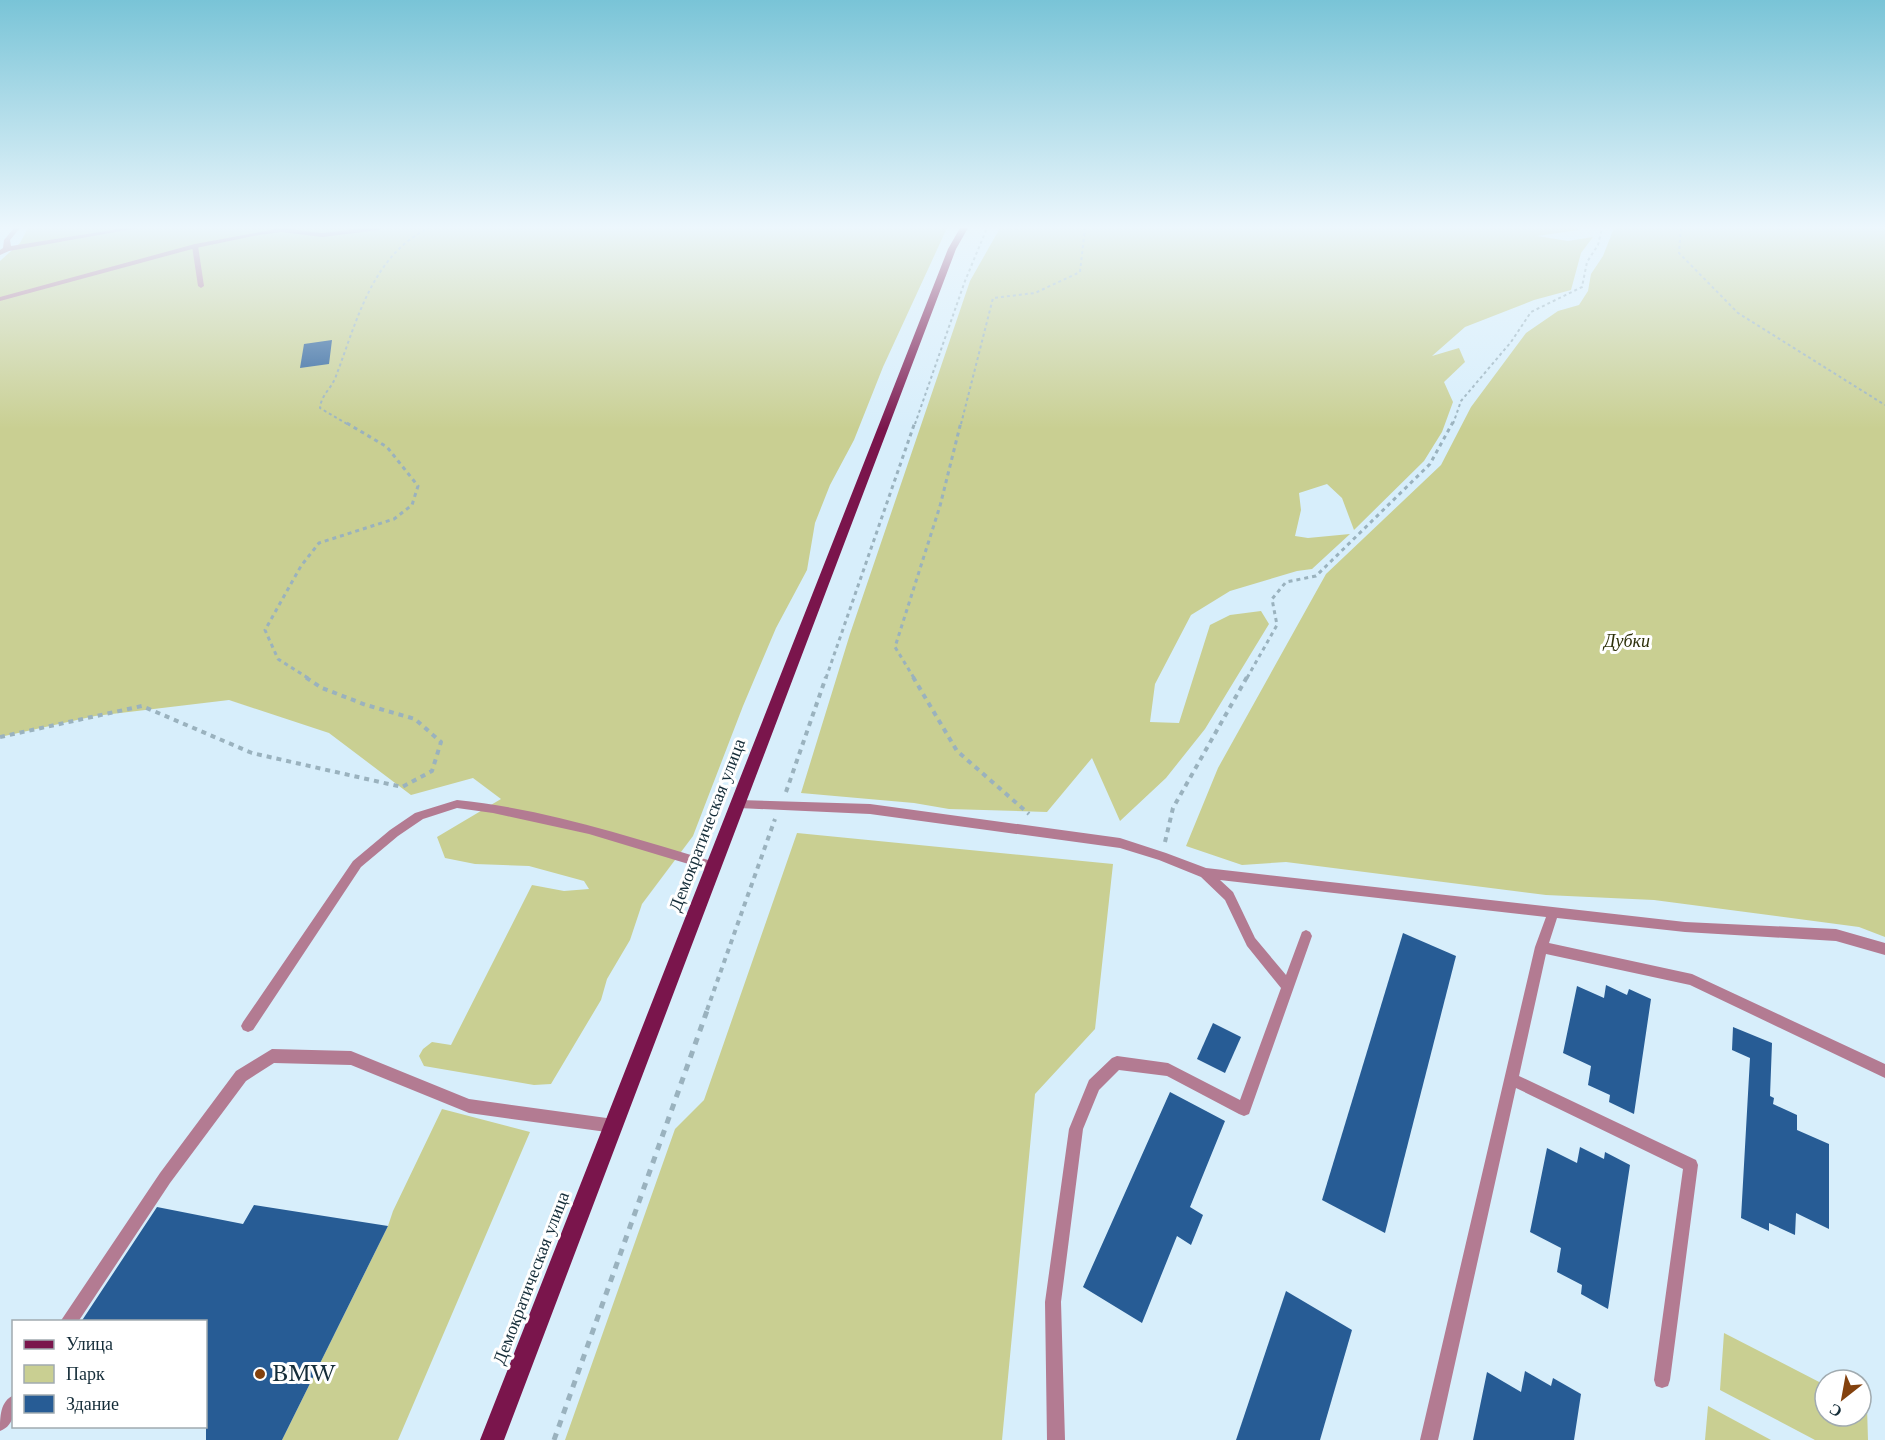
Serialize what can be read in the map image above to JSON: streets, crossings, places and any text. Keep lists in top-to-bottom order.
{
  "streets": {
    "main road": ["Демократическая улица"]
  },
  "parks": ["Дубки"],
  "places": ["BMW"],
  "legend": ["Улица", "Парк", "Здание"],
  "north": "bottom left"
}
